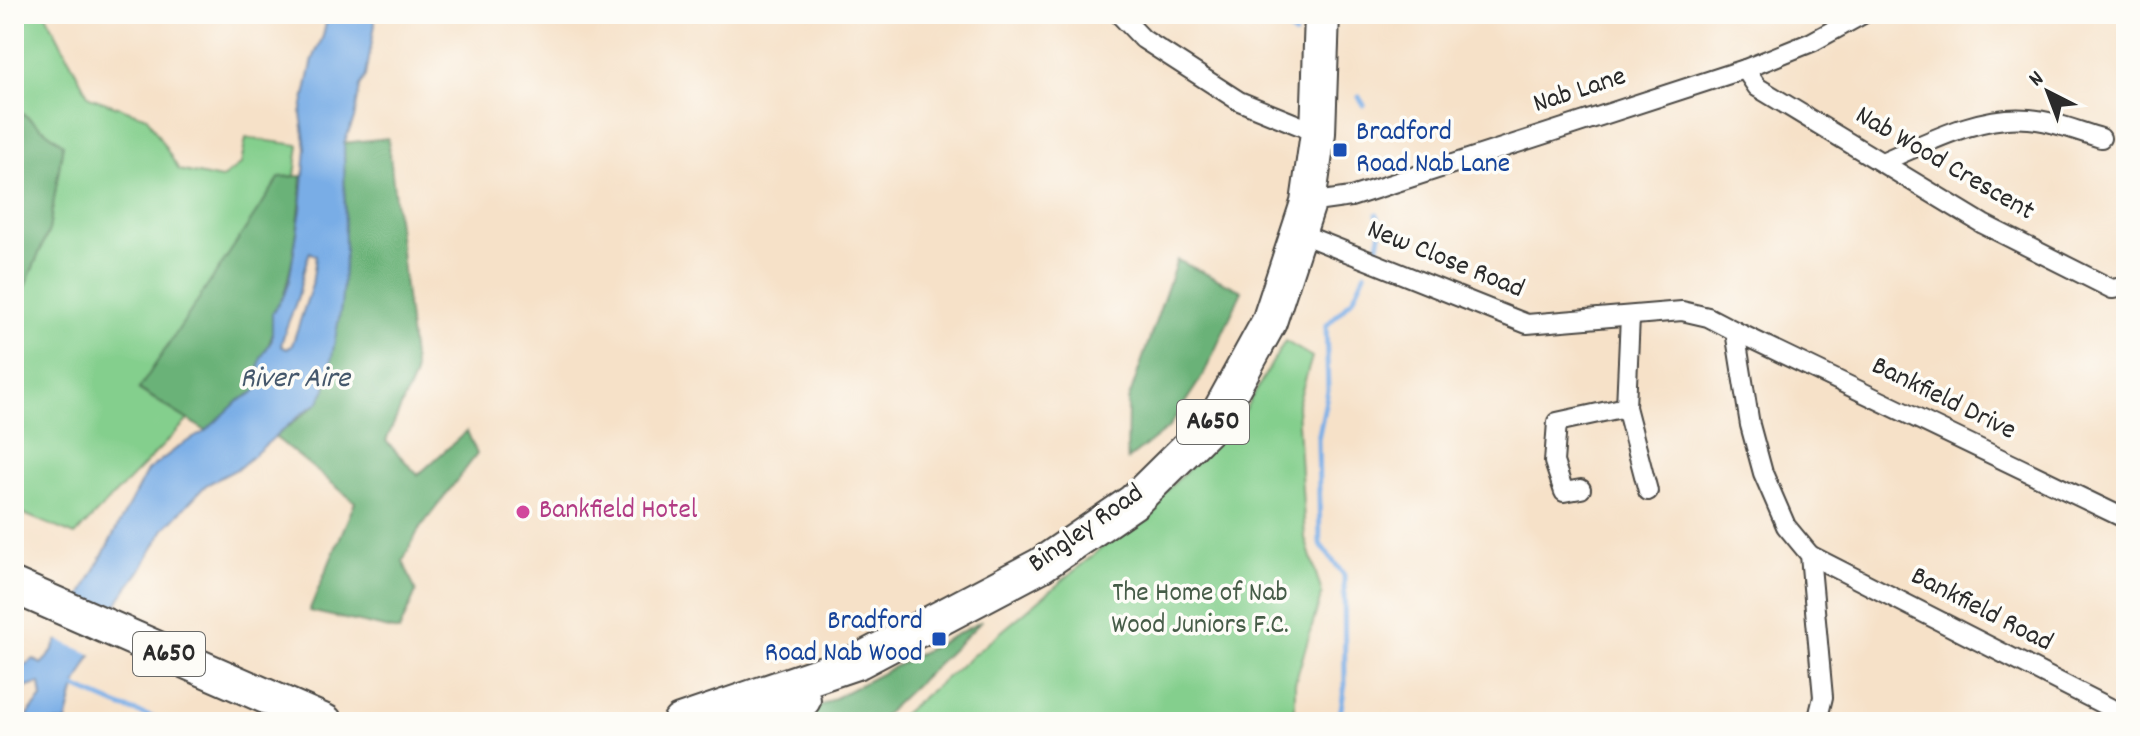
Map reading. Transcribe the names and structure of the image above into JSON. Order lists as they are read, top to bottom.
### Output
{
  "streets": {
    "highway": ["A650", "Bingley Road"],
    "street": [
      "Nab Lane",
      "Nab Wood Crescent",
      "New Close Road",
      "Bankfield Drive",
      "Bankfield Road"
    ]
  },
  "crossings": [
    ["Nab Lane", "Nab Wood Crescent"],
    ["Nab Lane", "New Close Road"],
    ["Nab Lane", "Bingley Road"],
    ["New Close Road", "Bankfield Drive"],
    ["New Close Road", "Bingley Road"],
    ["A650", "Bingley Road"]
  ],
  "water": ["River Aire"],
  "parks": ["The Home of Nab Wood Juniors F.C."],
  "places": {
    "transit": ["Bradford Road Nab Lane", "Bradford Road Nab Wood"],
    "other": ["Bankfield Hotel"]
  },
  "north": "top left"
}
